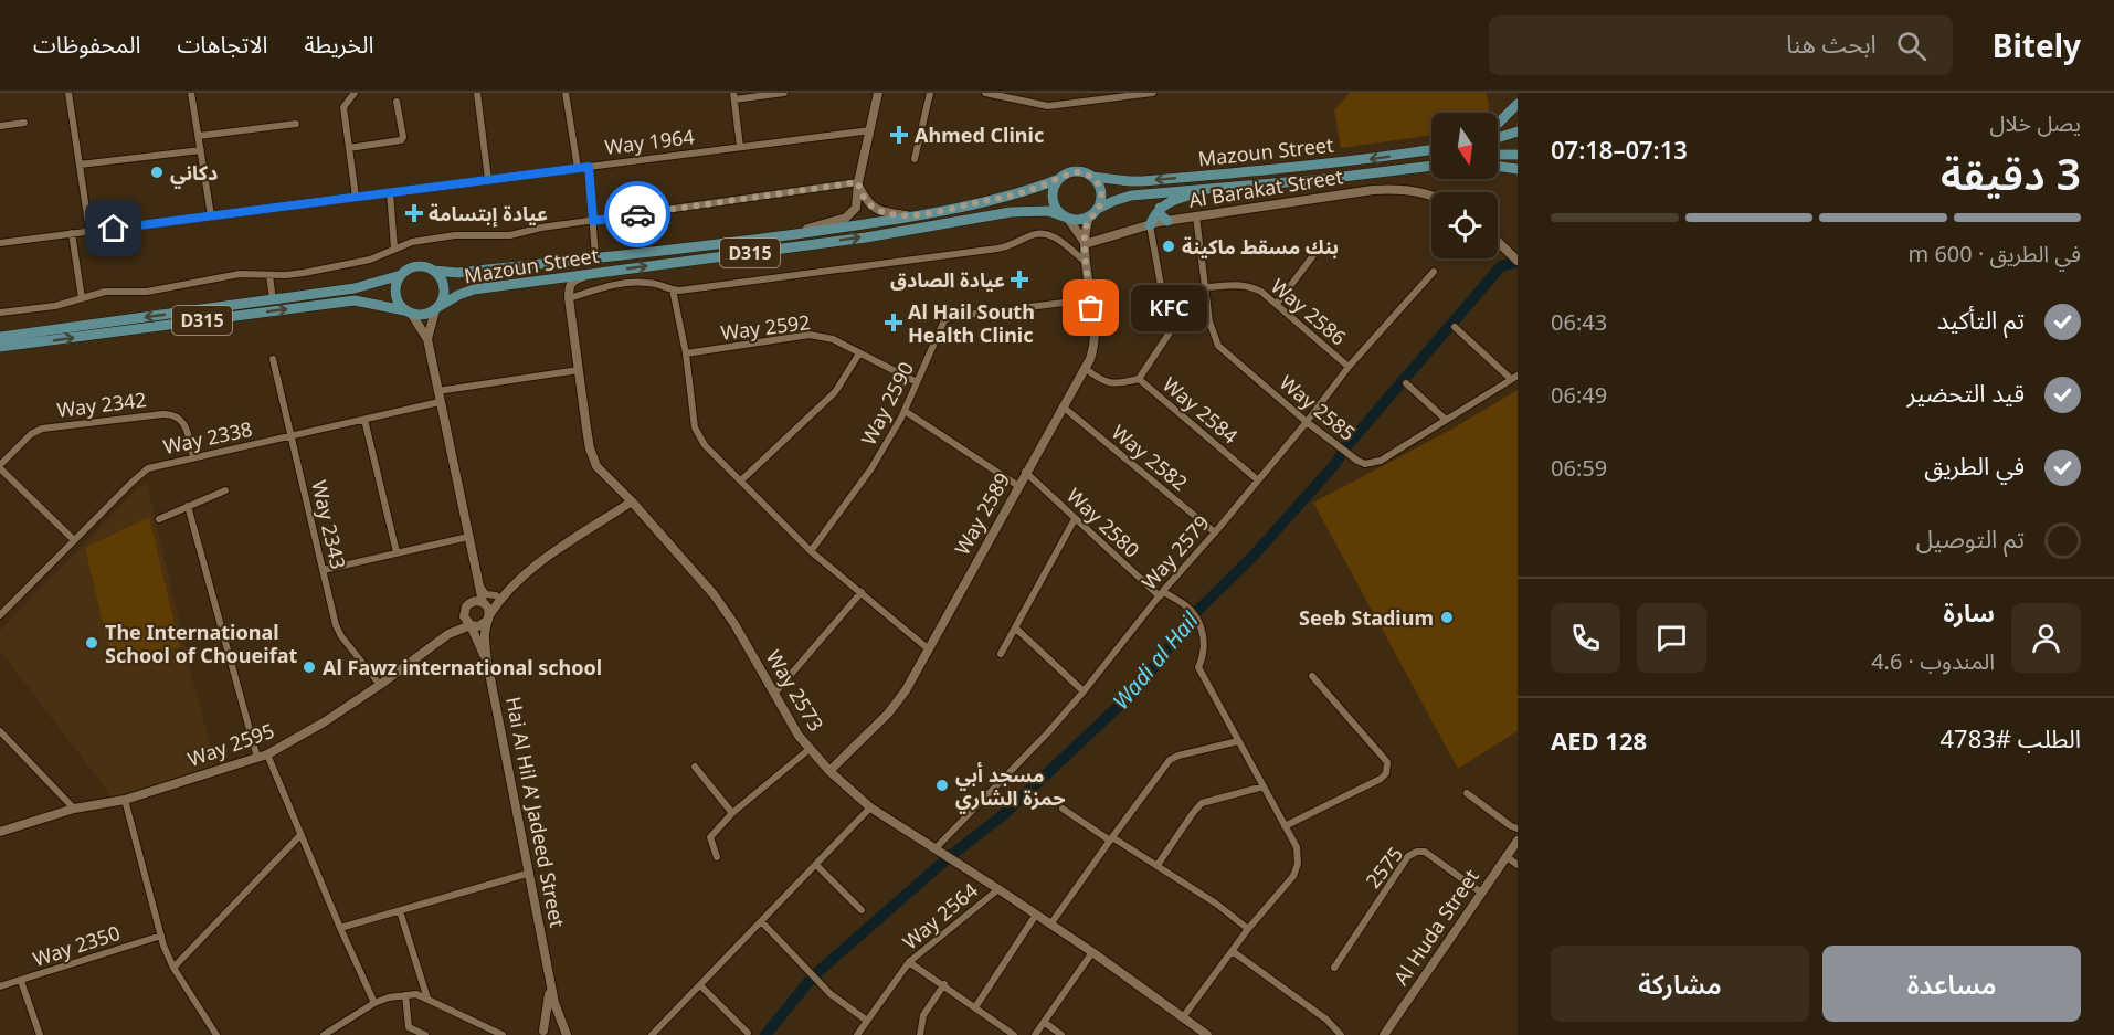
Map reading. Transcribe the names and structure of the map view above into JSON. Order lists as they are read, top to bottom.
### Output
{
  "streets": {
    "main road": ["Mazoun Street", "D315"],
    "street": [
      "Way 1964",
      "Al Barakat Street",
      "Way 2586",
      "Way 2592",
      "Way 2590",
      "Way 2342",
      "Way 2585",
      "Way 2584",
      "Way 2338",
      "Way 2582",
      "Way 2589",
      "Way 2580",
      "Way 2343",
      "Way 2579",
      "Way 2573",
      "Way 2595",
      "Hai Al Hil A' Jadeed Street",
      "2575",
      "Way 2564",
      "Al Huda Street",
      "Way 2350"
    ]
  },
  "crossings": [
    ["Mazoun Street", "D315"],
    ["Mazoun Street", "Way 2589"],
    ["Al Barakat Street", "Way 2585"],
    ["Al Barakat Street", "Way 2589"],
    ["D315", "Way 2589"],
    ["Way 2586", "Way 2585"],
    ["Way 2586", "Way 2579"],
    ["Way 2592", "Way 2590"],
    ["Way 2590", "Way 2589"],
    ["Way 2342", "Way 2338"],
    ["Way 2585", "Way 2579"],
    ["Way 2584", "Way 2589"],
    ["Way 2584", "Way 2579"],
    ["Way 2338", "Way 2343"],
    ["Way 2582", "Way 2589"],
    ["Way 2582", "Way 2579"],
    ["Way 2589", "Way 2580"],
    ["Way 2589", "Way 2573"],
    ["Way 2580", "Way 2579"],
    ["Way 2580", "Way 2573"],
    ["Way 2343", "Way 2595"],
    ["Way 2579", "Way 2573"],
    ["Way 2573", "Way 2564"],
    ["Way 2595", "Hai Al Hil A' Jadeed Street"],
    ["2575", "Al Huda Street"]
  ],
  "water": ["Wadi al Hail"],
  "places": {
    "health": [
      "Ahmed Clinic",
      "عيادة إبتسامة",
      "عيادة الصادق",
      "Al Hail South Health Clinic"
    ],
    "other": [
      "دكاني",
      "بنك مسقط ماكينة",
      "KFC",
      "Seeb Stadium",
      "The International School of Choueifat",
      "Al Fawz international school",
      "مسجد أبي حمزة الشاري"
    ]
  },
  "north": "bottom",
  "page": {
    "header": "Bitely",
    "search": "ابحث هنا",
    "nav": ["الخريطة", "الاتجاهات", "المحفوظات"],
    "heading": ["3 دقيقة", "يصل خلال", "07:13–07:18"],
    "panel": [
      "سارة",
      "المندوب · 4.6",
      "الطلب #4783",
      "AED 128"
    ],
    "bar": "في الطريق · 600 m",
    "list": [
      ["تم التأكيد", "06:43"],
      ["قيد التحضير", "06:49"],
      ["في الطريق", "06:59"],
      "تم التوصيل"
    ],
    "bubble": "KFC",
    "buttons": ["مساعدة", "مشاركة"]
  }
}
